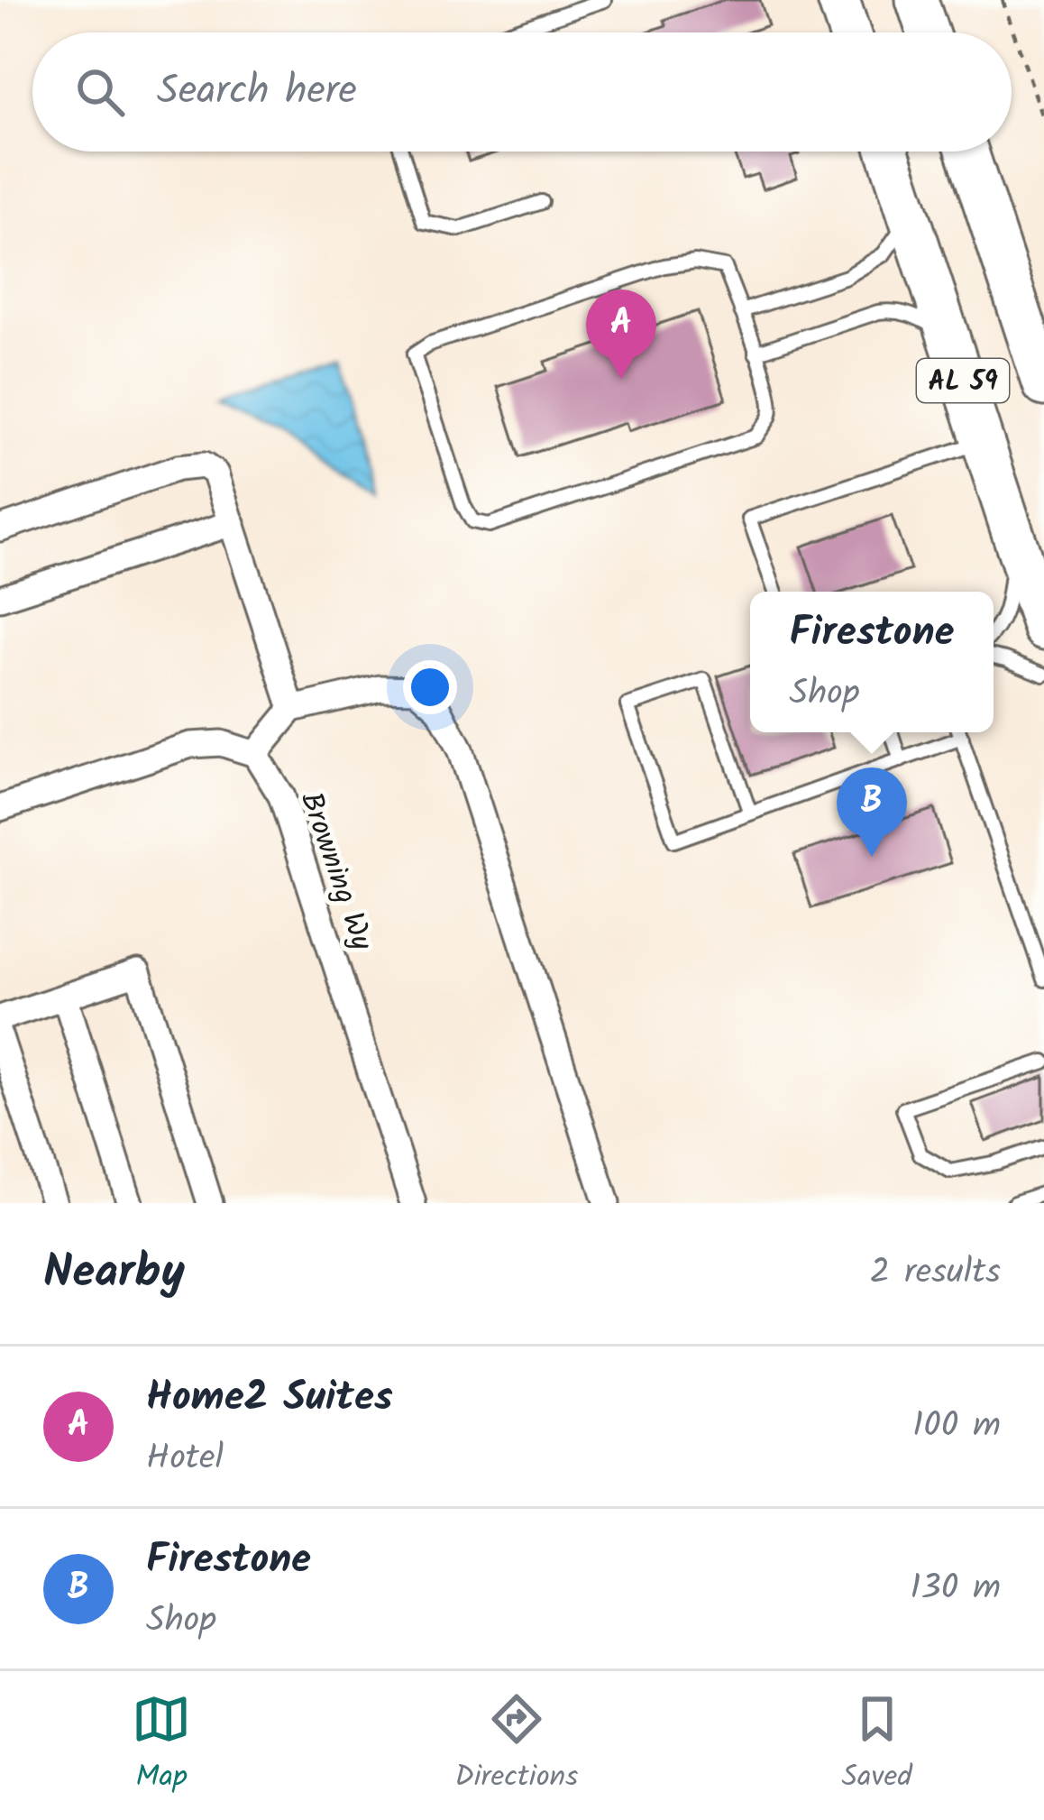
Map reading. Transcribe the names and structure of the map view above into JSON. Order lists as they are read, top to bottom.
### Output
{
  "streets": {
    "main road": ["AL 59"],
    "street": ["Browning Wy"]
  },
  "page": {
    "search": "Search here",
    "pins": ["A", "B"],
    "popup": ["Firestone", "Shop"],
    "heading": ["Nearby", "2 results"],
    "list": [
      {
        "mark": "A",
        "name": "Home2 Suites",
        "note": "Hotel",
        "value": "100 m"
      },
      {
        "mark": "B",
        "name": "Firestone",
        "note": "Shop",
        "value": "130 m"
      }
    ],
    "nav": ["Map", "Directions", "Saved"]
  }
}
